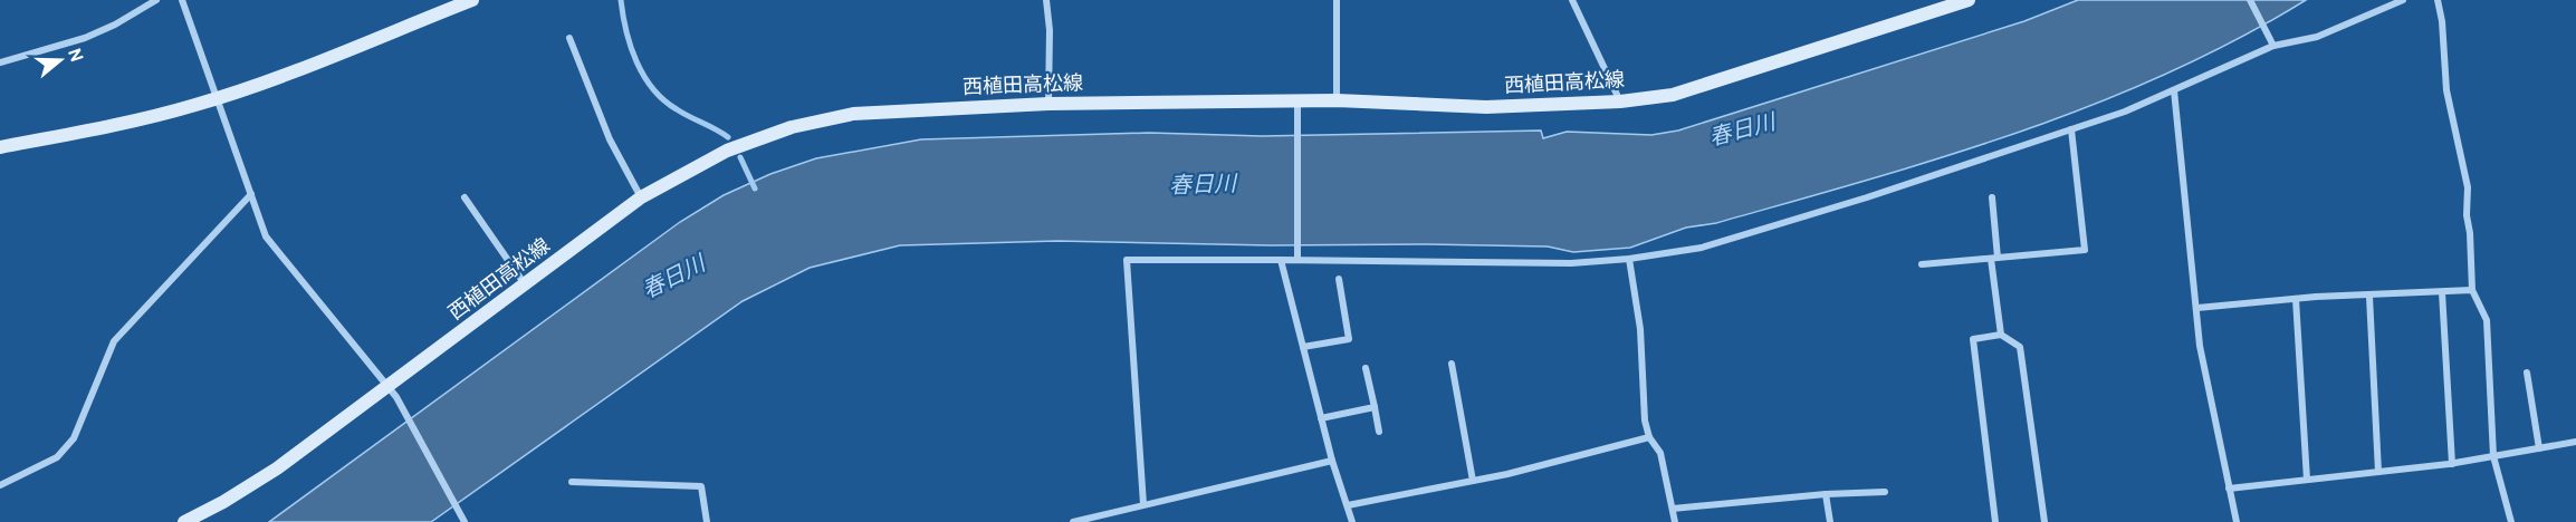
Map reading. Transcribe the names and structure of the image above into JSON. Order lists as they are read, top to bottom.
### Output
{
  "streets": {
    "main road": ["西植田高松線"]
  },
  "water": ["春日川"],
  "north": "right"
}
